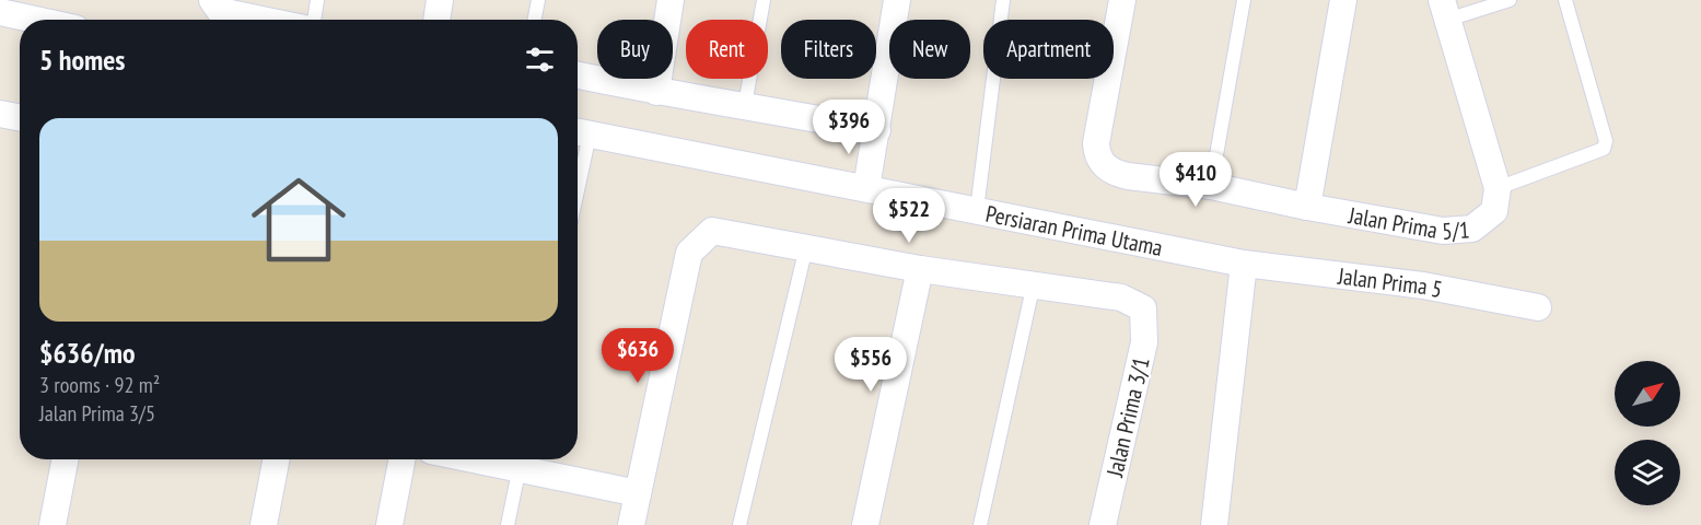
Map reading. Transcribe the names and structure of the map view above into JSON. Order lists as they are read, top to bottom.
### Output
{
  "streets": {
    "street": [
      "Jalan Prima 5/1",
      "Persiaran Prima Utama",
      "Jalan Prima 5",
      "Jalan Prima 3/1"
    ]
  },
  "crossings": [
    ["Persiaran Prima Utama", "Jalan Prima 5"]
  ],
  "north": "top right",
  "page": {
    "chip": [
      "Buy",
      "Rent",
      "Filters",
      "New",
      "Apartment"
    ],
    "heading": "5 homes",
    "list": [
      {
        "name": "$636/mo",
        "note": "3 rooms · 92 m² · Jalan Prima 3/5"
      }
    ],
    "price": [
      "$396",
      "$410",
      "$522",
      "$636",
      "$556"
    ]
  }
}
